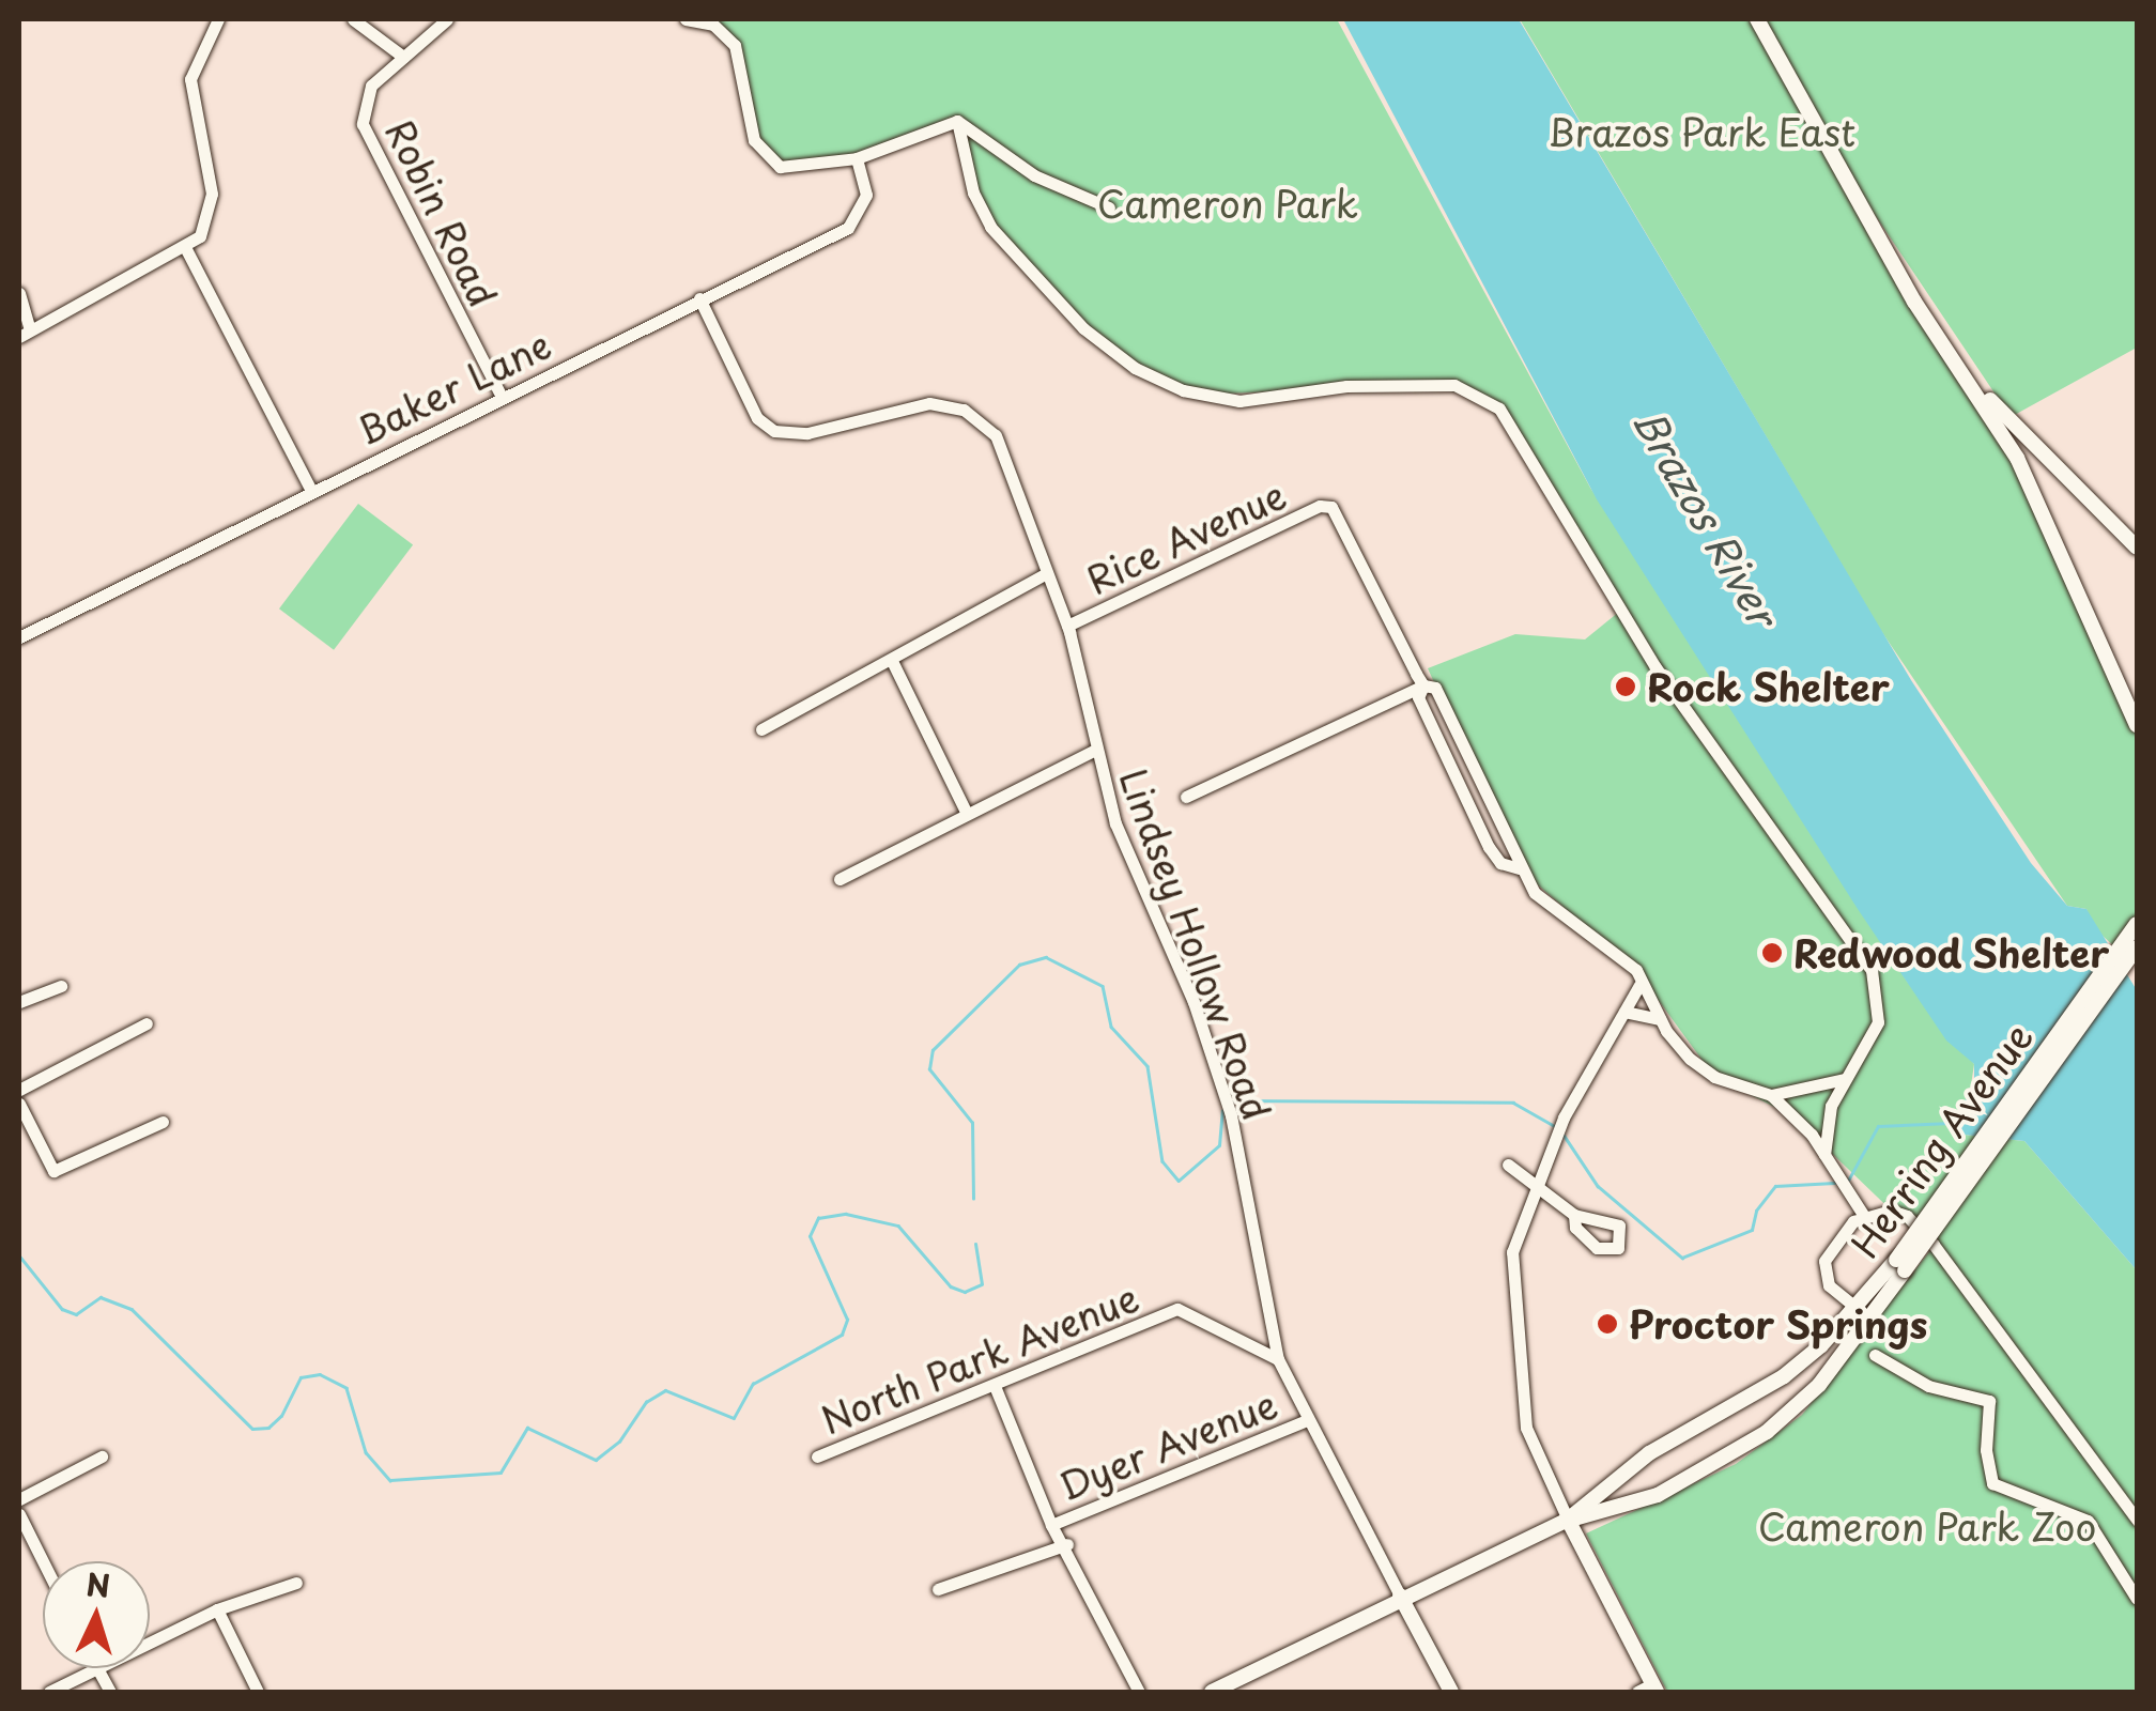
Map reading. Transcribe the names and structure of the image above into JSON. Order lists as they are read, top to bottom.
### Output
{
  "streets": {
    "main road": ["Herring Avenue"],
    "street": [
      "Robin Road",
      "Baker Lane",
      "Rice Avenue",
      "Lindsey Hollow Road",
      "North Park Avenue",
      "Dyer Avenue"
    ]
  },
  "crossings": [
    ["Robin Road", "Baker Lane"],
    ["Baker Lane", "Lindsey Hollow Road"],
    ["Rice Avenue", "Lindsey Hollow Road"],
    ["Lindsey Hollow Road", "Herring Avenue"],
    ["Lindsey Hollow Road", "North Park Avenue"],
    ["Lindsey Hollow Road", "Dyer Avenue"]
  ],
  "water": ["Brazos River"],
  "parks": ["Brazos Park East", "Cameron Park", "Cameron Park Zoo"],
  "places": ["Rock Shelter", "Redwood Shelter", "Proctor Springs"],
  "north": "top"
}
